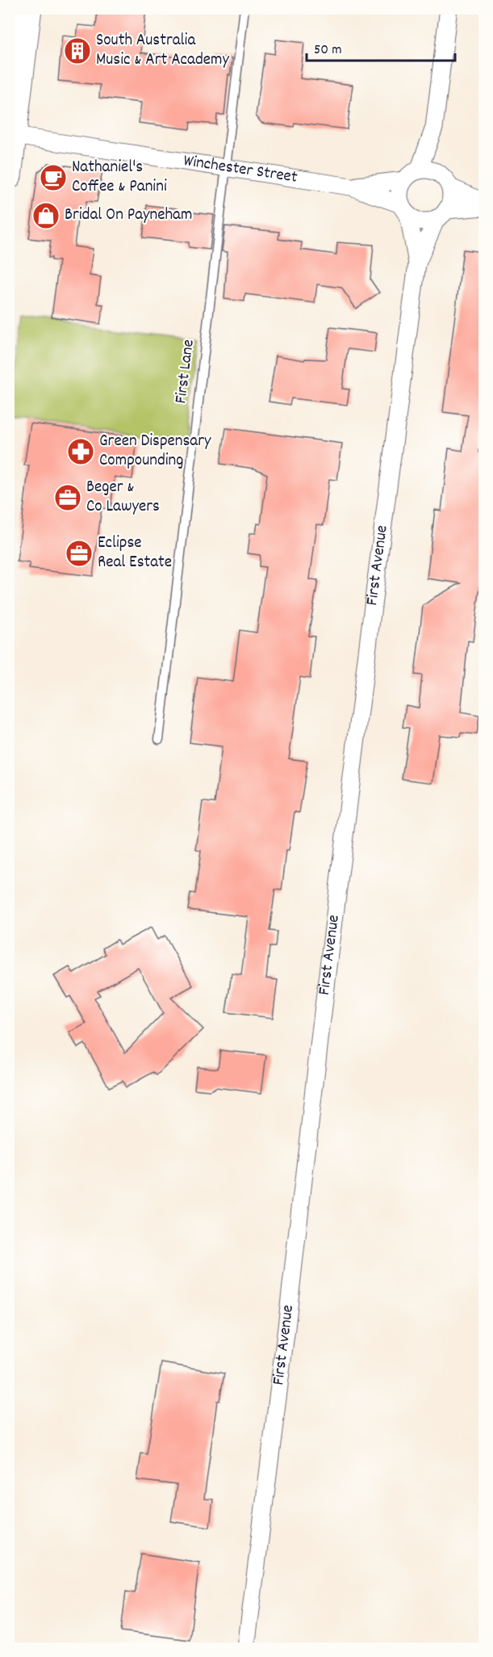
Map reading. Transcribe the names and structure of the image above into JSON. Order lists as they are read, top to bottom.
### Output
{
  "streets": {
    "street": ["Winchester Street", "First Avenue"],
    "lane": ["First Lane"]
  },
  "crossings": [
    ["Winchester Street", "First Lane"],
    ["Winchester Street", "First Avenue"]
  ],
  "places": {
    "building": ["South Australia Music & Art Academy"],
    "cafe": ["Nathaniel's Coffee & Panini"],
    "shop": ["Bridal On Payneham"],
    "pharmacy": ["Green Dispensary Compounding"],
    "office": ["Beger & Co Lawyers", "Eclipse Real Estate"]
  },
  "scale_bar": "50 m"
}
